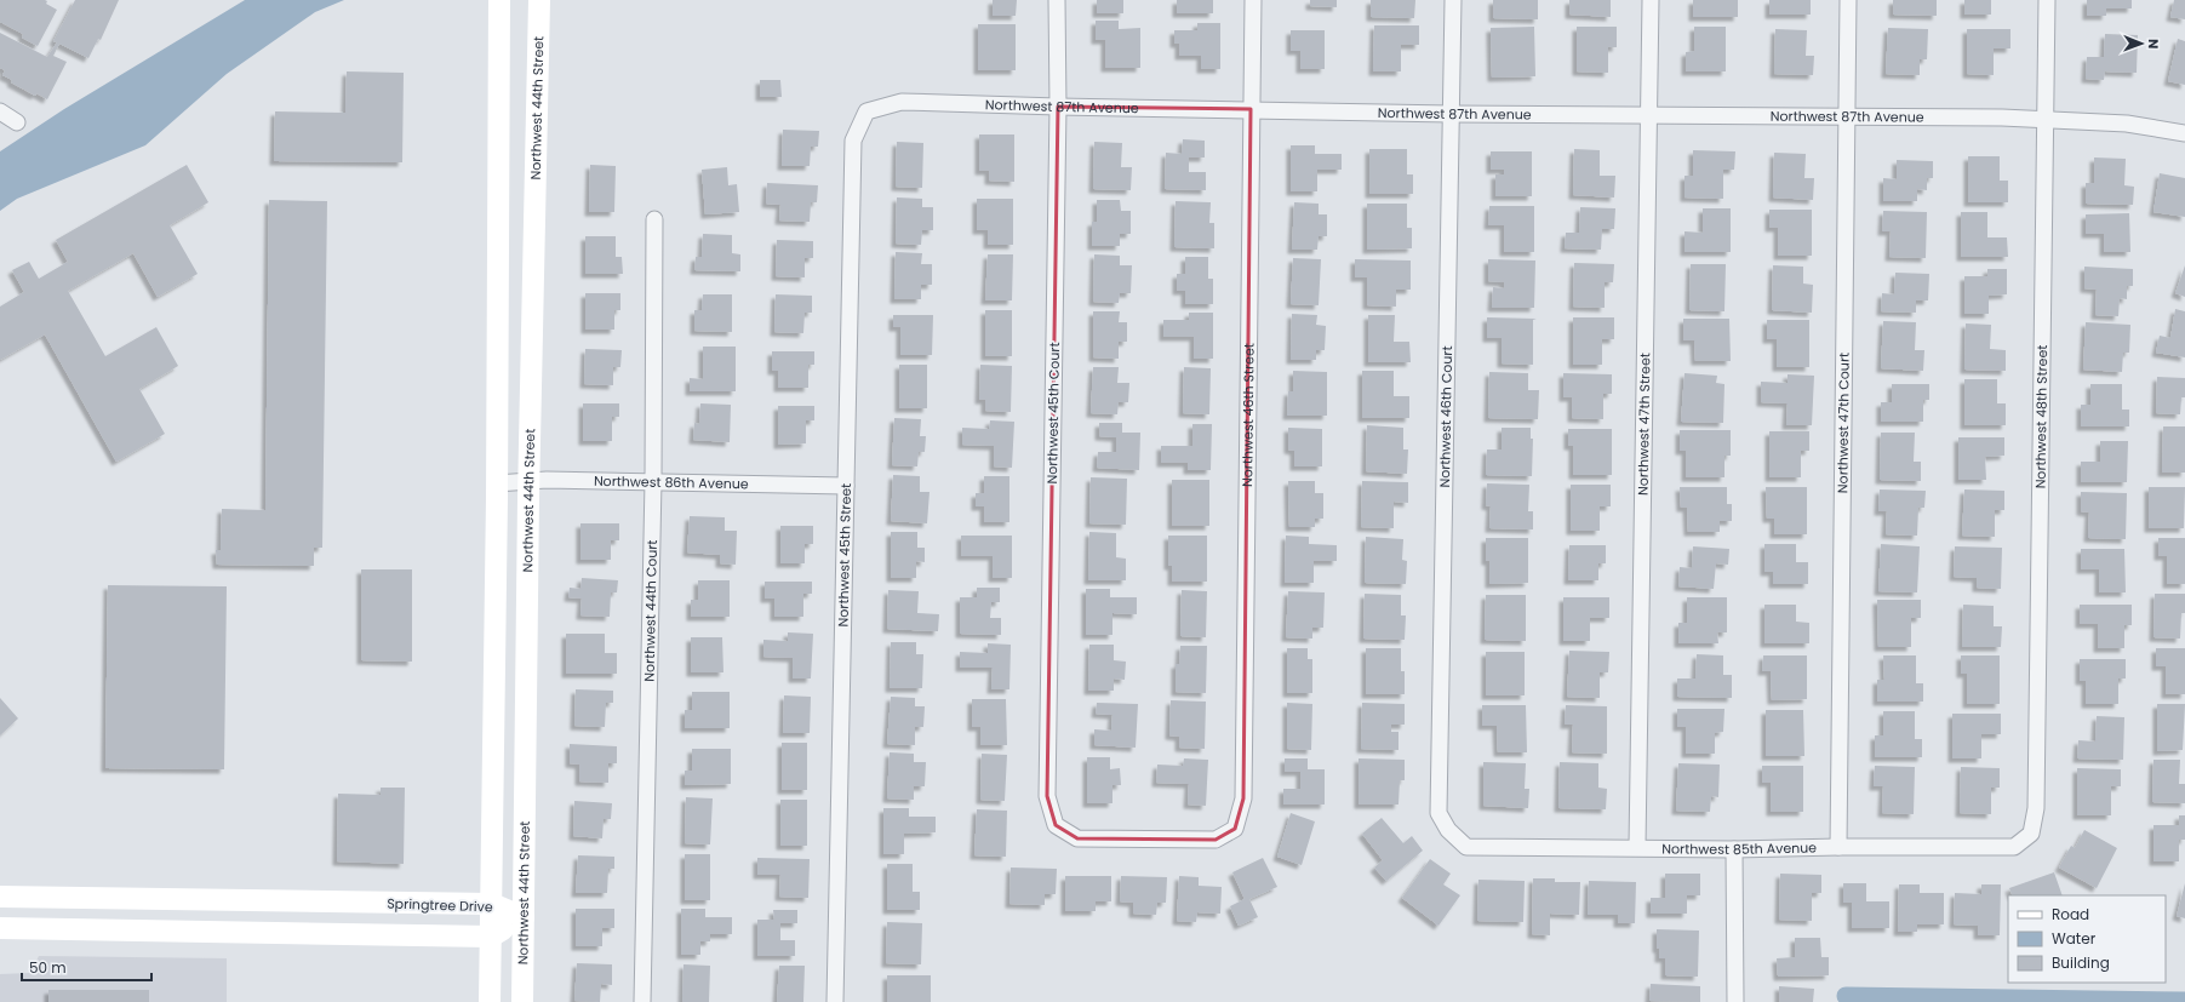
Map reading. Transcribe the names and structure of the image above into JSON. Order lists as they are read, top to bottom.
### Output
{
  "streets": {
    "street": [
      "Northwest 87th Avenue",
      "Northwest 44th Street",
      "Northwest 45th Court",
      "Northwest 46th Street",
      "Northwest 46th Court",
      "Northwest 48th Street",
      "Northwest 47th Court",
      "Northwest 47th Street",
      "Northwest 86th Avenue",
      "Northwest 45th Street",
      "Northwest 44th Court",
      "Northwest 85th Avenue",
      "Springtree Drive"
    ]
  },
  "crossings": [
    ["Northwest 87th Avenue", "Northwest 45th Court"],
    ["Northwest 87th Avenue", "Northwest 46th Street"],
    ["Northwest 87th Avenue", "Northwest 46th Court"],
    ["Northwest 87th Avenue", "Northwest 48th Street"],
    ["Northwest 87th Avenue", "Northwest 47th Court"],
    ["Northwest 87th Avenue", "Northwest 47th Street"],
    ["Northwest 87th Avenue", "Northwest 45th Street"],
    ["Northwest 44th Street", "Northwest 86th Avenue"],
    ["Northwest 44th Street", "Springtree Drive"],
    ["Northwest 45th Court", "Northwest 46th Street"],
    ["Northwest 46th Court", "Northwest 85th Avenue"],
    ["Northwest 48th Street", "Northwest 85th Avenue"],
    ["Northwest 47th Court", "Northwest 85th Avenue"],
    ["Northwest 47th Street", "Northwest 85th Avenue"],
    ["Northwest 86th Avenue", "Northwest 45th Street"],
    ["Northwest 86th Avenue", "Northwest 44th Court"]
  ],
  "legend": ["Road", "Water", "Building"],
  "scale_bar": "50 m",
  "north": "right"
}
